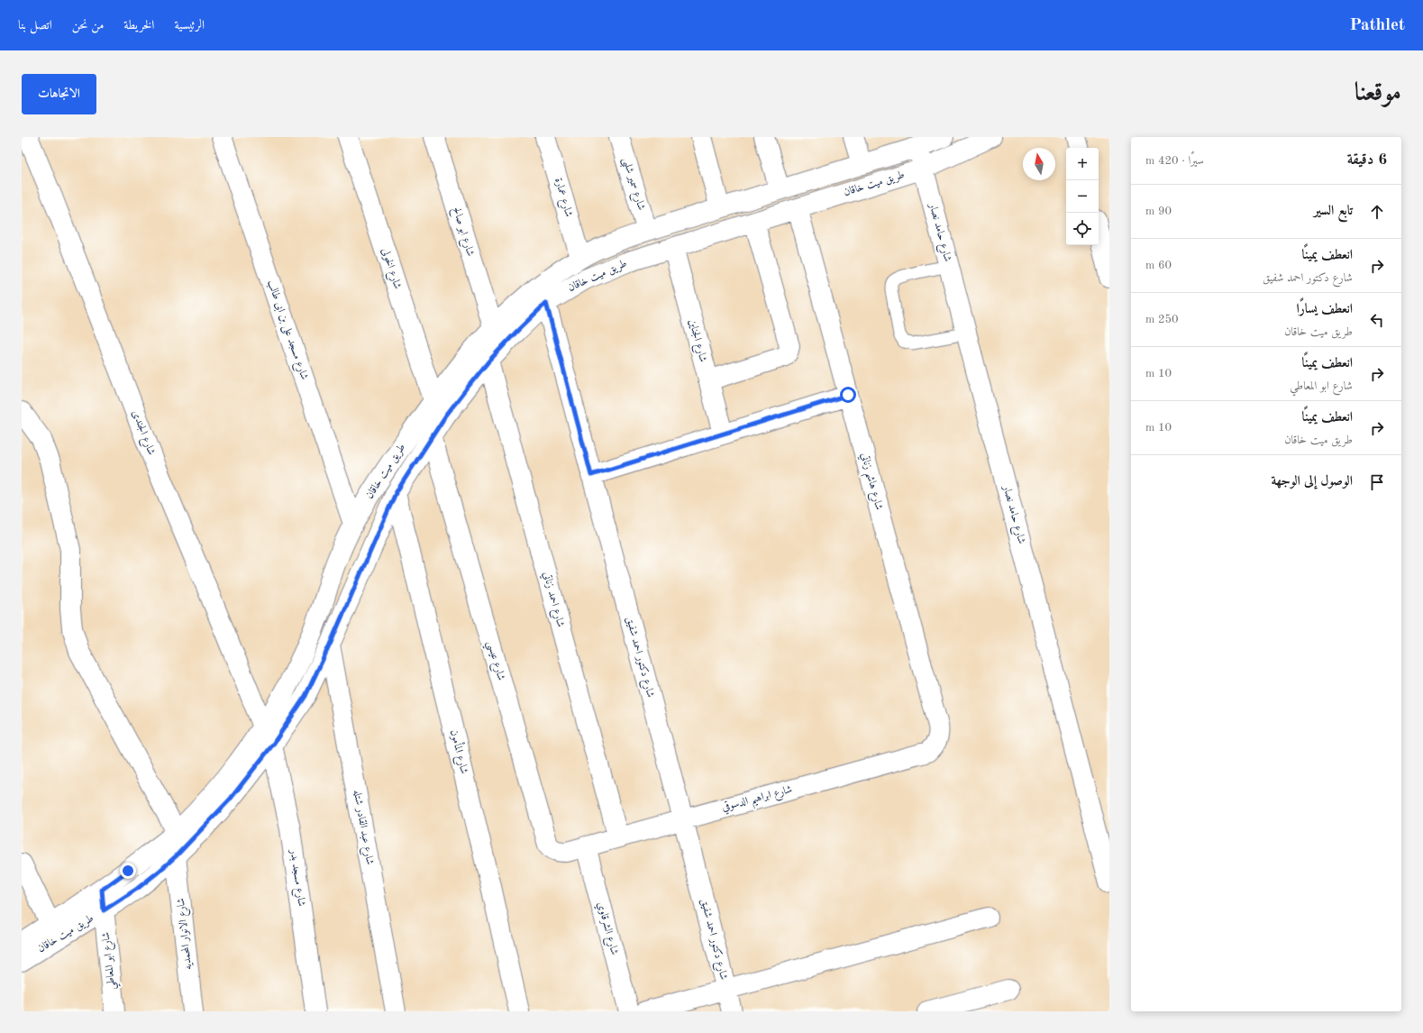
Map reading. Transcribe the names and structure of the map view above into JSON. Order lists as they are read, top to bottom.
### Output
{
  "streets": {
    "street": [
      "شارع سمير شلبى",
      "طريق ميت خاقان",
      "شارع عمارة",
      "شارع ابو صالح",
      "شارع حامد نصار",
      "شارع الخولى",
      "شارع مسجد على بن ابى طالب",
      "شارع الجناين",
      "شارع الجندى",
      "شارع هاشم زناتي",
      "شارع احمد زناتي",
      "شارع دكتور احمد شفيق",
      "شارع عيسي",
      "شارع المأمون",
      "شارع ابراهيم الدسوقي",
      "شارع عبد القادر شتله",
      "شارع مسجد بدر",
      "شارع الشرقاوي",
      "شارع الانوار المحمديه",
      "شارع ابو المعاطي"
    ]
  },
  "crossings": [
    ["شارع سمير شلبى", "طريق ميت خاقان"],
    ["طريق ميت خاقان", "شارع عمارة"],
    ["طريق ميت خاقان", "شارع ابو صالح"],
    ["طريق ميت خاقان", "شارع حامد نصار"],
    ["طريق ميت خاقان", "شارع الخولى"],
    ["طريق ميت خاقان", "شارع مسجد على بن ابى طالب"],
    ["طريق ميت خاقان", "شارع الجناين"],
    ["طريق ميت خاقان", "شارع الجندى"],
    ["طريق ميت خاقان", "شارع هاشم زناتي"],
    ["طريق ميت خاقان", "شارع احمد زناتي"],
    ["طريق ميت خاقان", "شارع دكتور احمد شفيق"],
    ["طريق ميت خاقان", "شارع عيسي"],
    ["طريق ميت خاقان", "شارع المأمون"],
    ["طريق ميت خاقان", "شارع عبد القادر شتله"],
    ["طريق ميت خاقان", "شارع مسجد بدر"],
    ["طريق ميت خاقان", "شارع الانوار المحمديه"],
    ["طريق ميت خاقان", "شارع ابو المعاطي"],
    ["شارع هاشم زناتي", "شارع ابراهيم الدسوقي"],
    ["شارع احمد زناتي", "شارع ابراهيم الدسوقي"],
    ["شارع دكتور احمد شفيق", "شارع ابراهيم الدسوقي"],
    ["شارع عيسي", "شارع ابراهيم الدسوقي"],
    ["شارع عيسي", "شارع الشرقاوي"],
    ["شارع ابراهيم الدسوقي", "شارع الشرقاوي"]
  ],
  "north": "top",
  "page": {
    "header": "Pathlet",
    "nav": [
      "الرئيسية",
      "الخريطة",
      "من نحن",
      "اتصل بنا"
    ],
    "title": "موقعنا",
    "buttons": "الاتجاهات",
    "heading": ["6 دقيقة", "سيرًا · 420 m"],
    "map_buttons": ["+", "−"],
    "list": [
      ["تابع السير", "90 m"],
      ["انعطف يمينًا", "شارع دكتور احمد شفيق", "60 m"],
      ["انعطف يسارًا", "طريق ميت خاقان", "250 m"],
      ["انعطف يمينًا", "شارع ابو المعاطي", "10 m"],
      ["انعطف يمينًا", "طريق ميت خاقان", "10 m"],
      "الوصول إلى الوجهة"
    ]
  }
}
